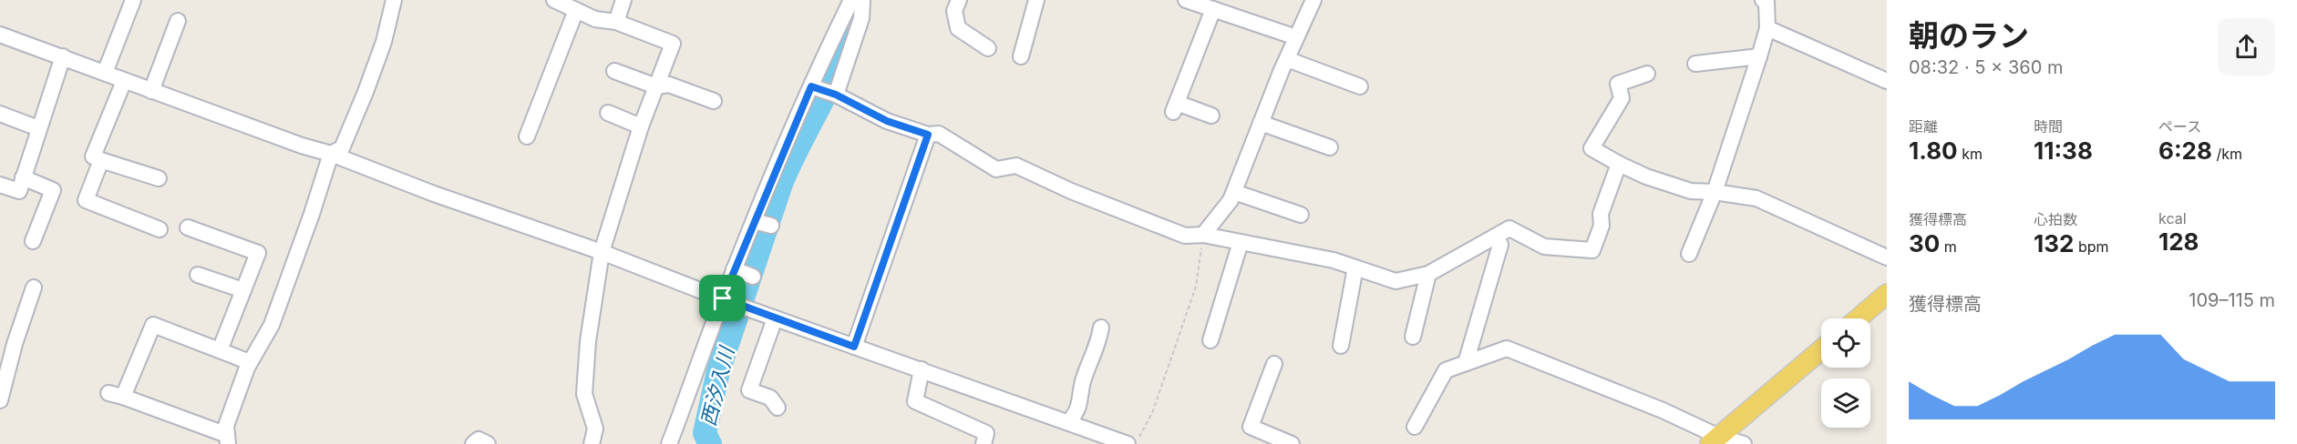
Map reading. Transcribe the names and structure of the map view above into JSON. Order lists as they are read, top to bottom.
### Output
{
  "water": ["西汐入川"],
  "page": {
    "heading": ["朝のラン", "08:32 · 5 × 360 m"],
    "stats": [
      ["距離", "1.80 km"],
      ["時間", "11:38"],
      ["ペース", "6:28 /km"],
      ["獲得標高", "30 m"],
      ["心拍数", "132 bpm"],
      ["kcal", "128"]
    ],
    "chart": ["獲得標高", "109–115 m"]
  }
}
